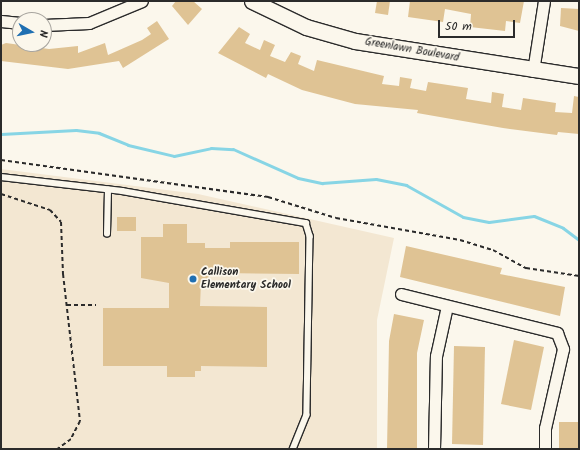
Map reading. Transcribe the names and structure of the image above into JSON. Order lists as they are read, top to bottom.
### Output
{
  "streets": {
    "street": ["Greenlawn Boulevard"]
  },
  "places": ["Callison Elementary School"],
  "scale_bar": "50 m",
  "north": "right"
}
